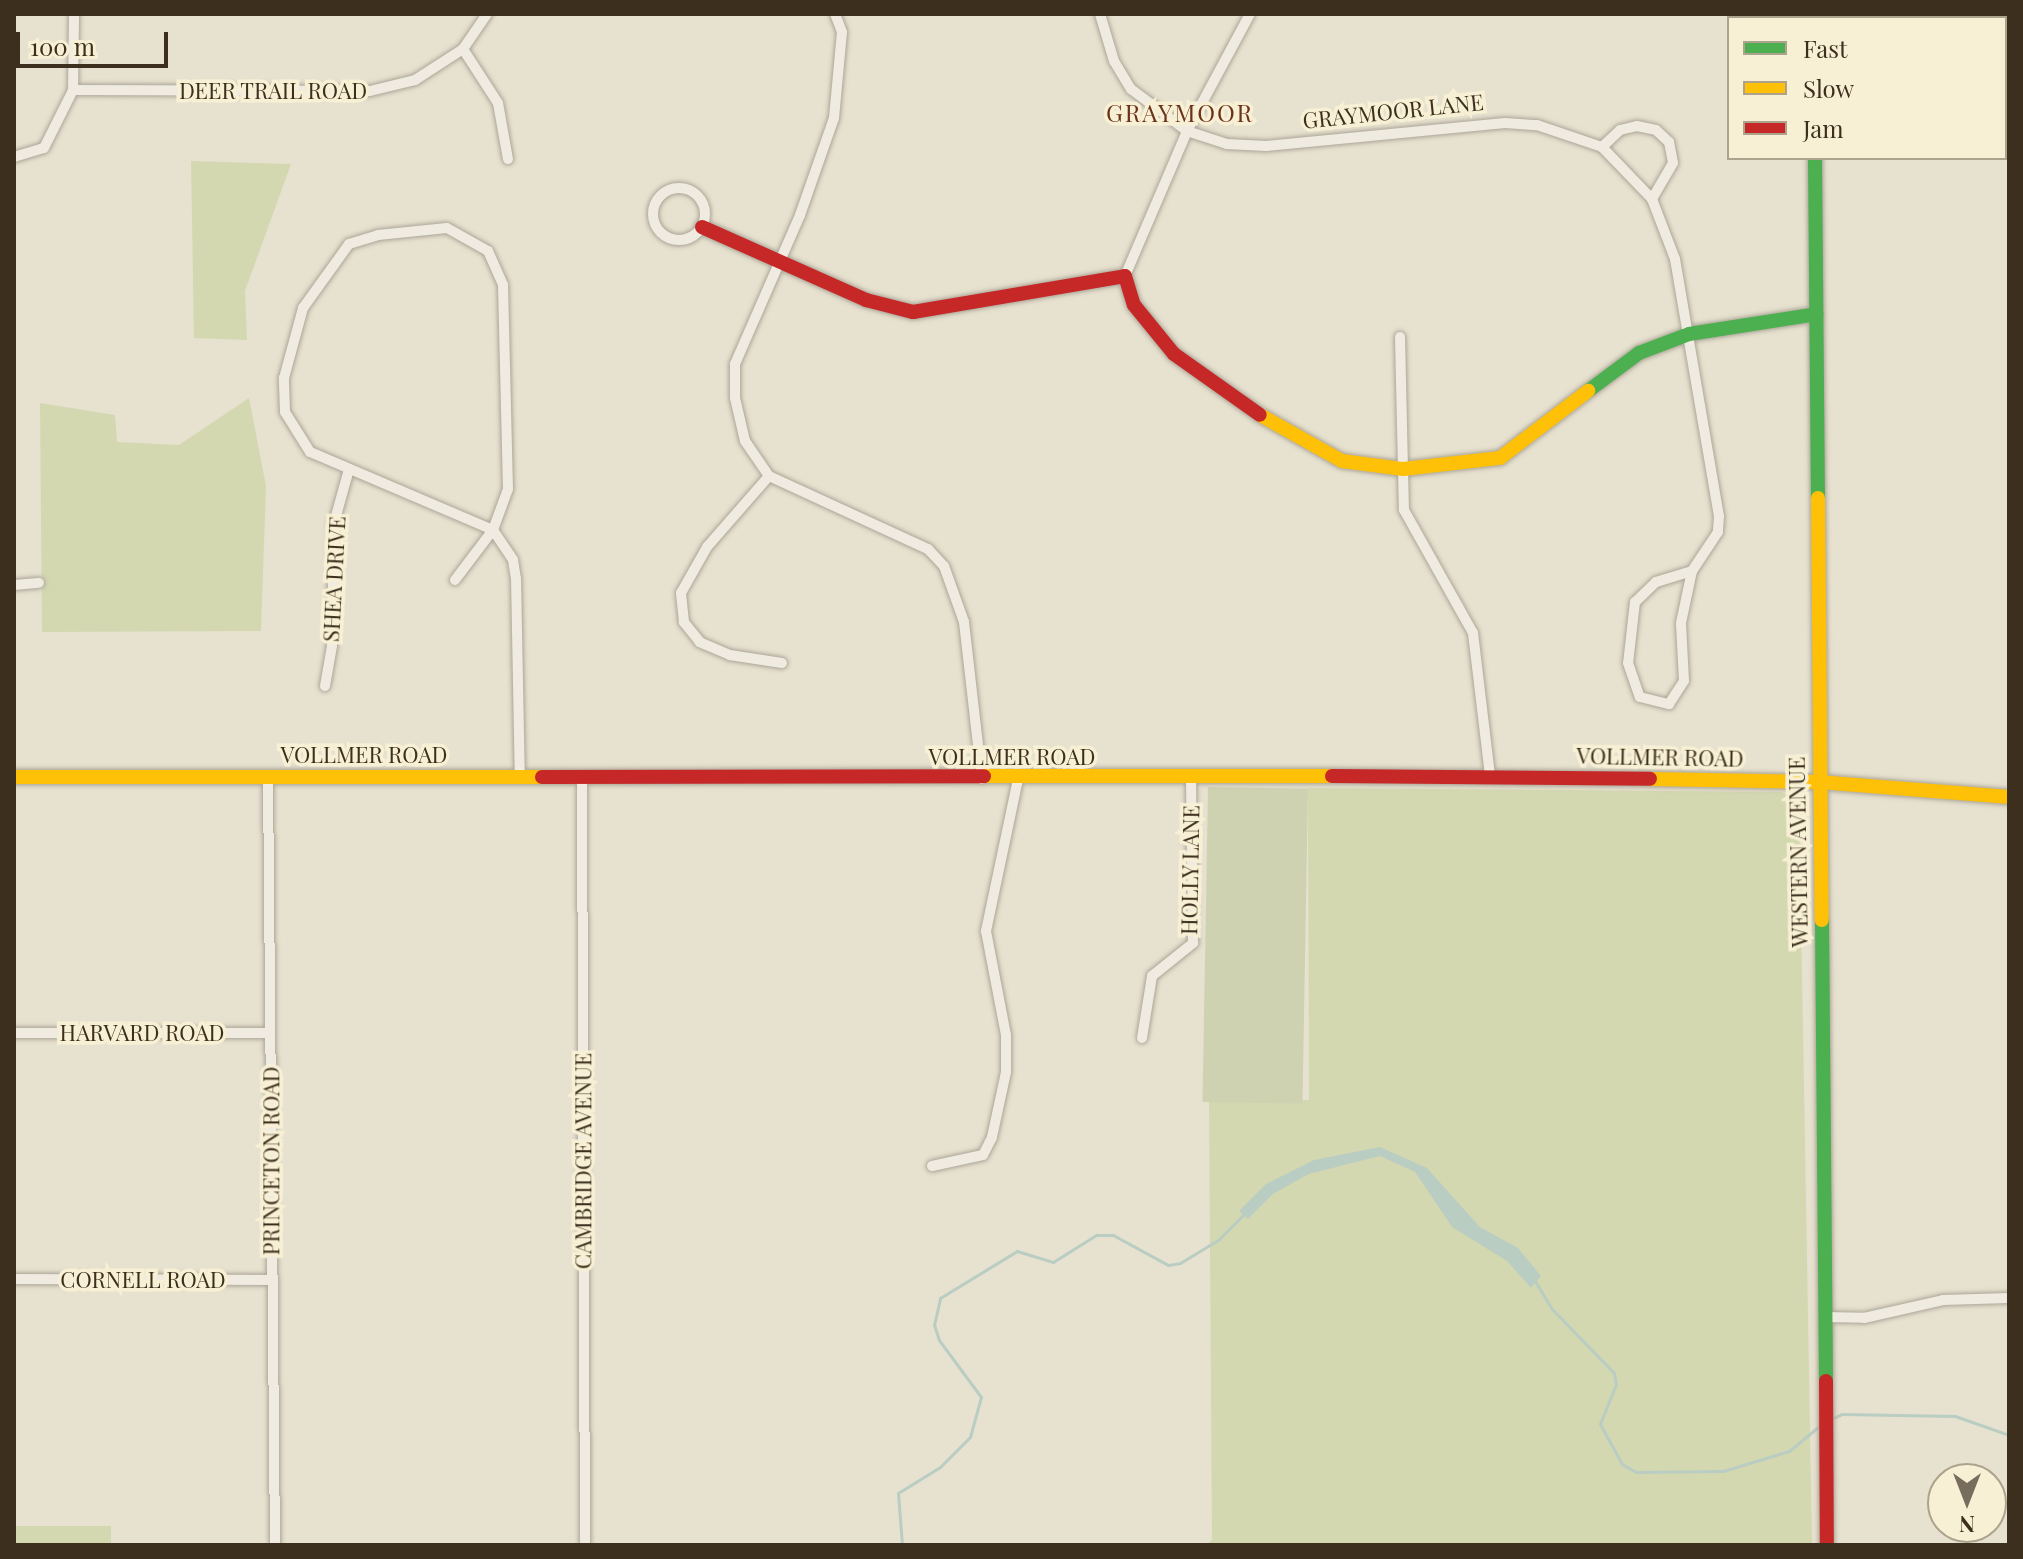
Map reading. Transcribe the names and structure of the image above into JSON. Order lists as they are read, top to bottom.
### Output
{
  "streets": {
    "main road": ["VOLLMER ROAD", "WESTERN AVENUE"],
    "street": [
      "DEER TRAIL ROAD",
      "GRAYMOOR LANE",
      "SHEA DRIVE",
      "HOLLY LANE",
      "HARVARD ROAD",
      "PRINCETON ROAD",
      "CAMBRIDGE AVENUE",
      "CORNELL ROAD"
    ]
  },
  "crossings": [
    ["VOLLMER ROAD", "WESTERN AVENUE"],
    ["VOLLMER ROAD", "HOLLY LANE"],
    ["VOLLMER ROAD", "PRINCETON ROAD"],
    ["VOLLMER ROAD", "CAMBRIDGE AVENUE"],
    ["HARVARD ROAD", "PRINCETON ROAD"],
    ["PRINCETON ROAD", "CORNELL ROAD"]
  ],
  "districts": ["GRAYMOOR"],
  "legend": ["Fast", "Slow", "Jam"],
  "scale_bar": "100 m",
  "north": "bottom"
}
